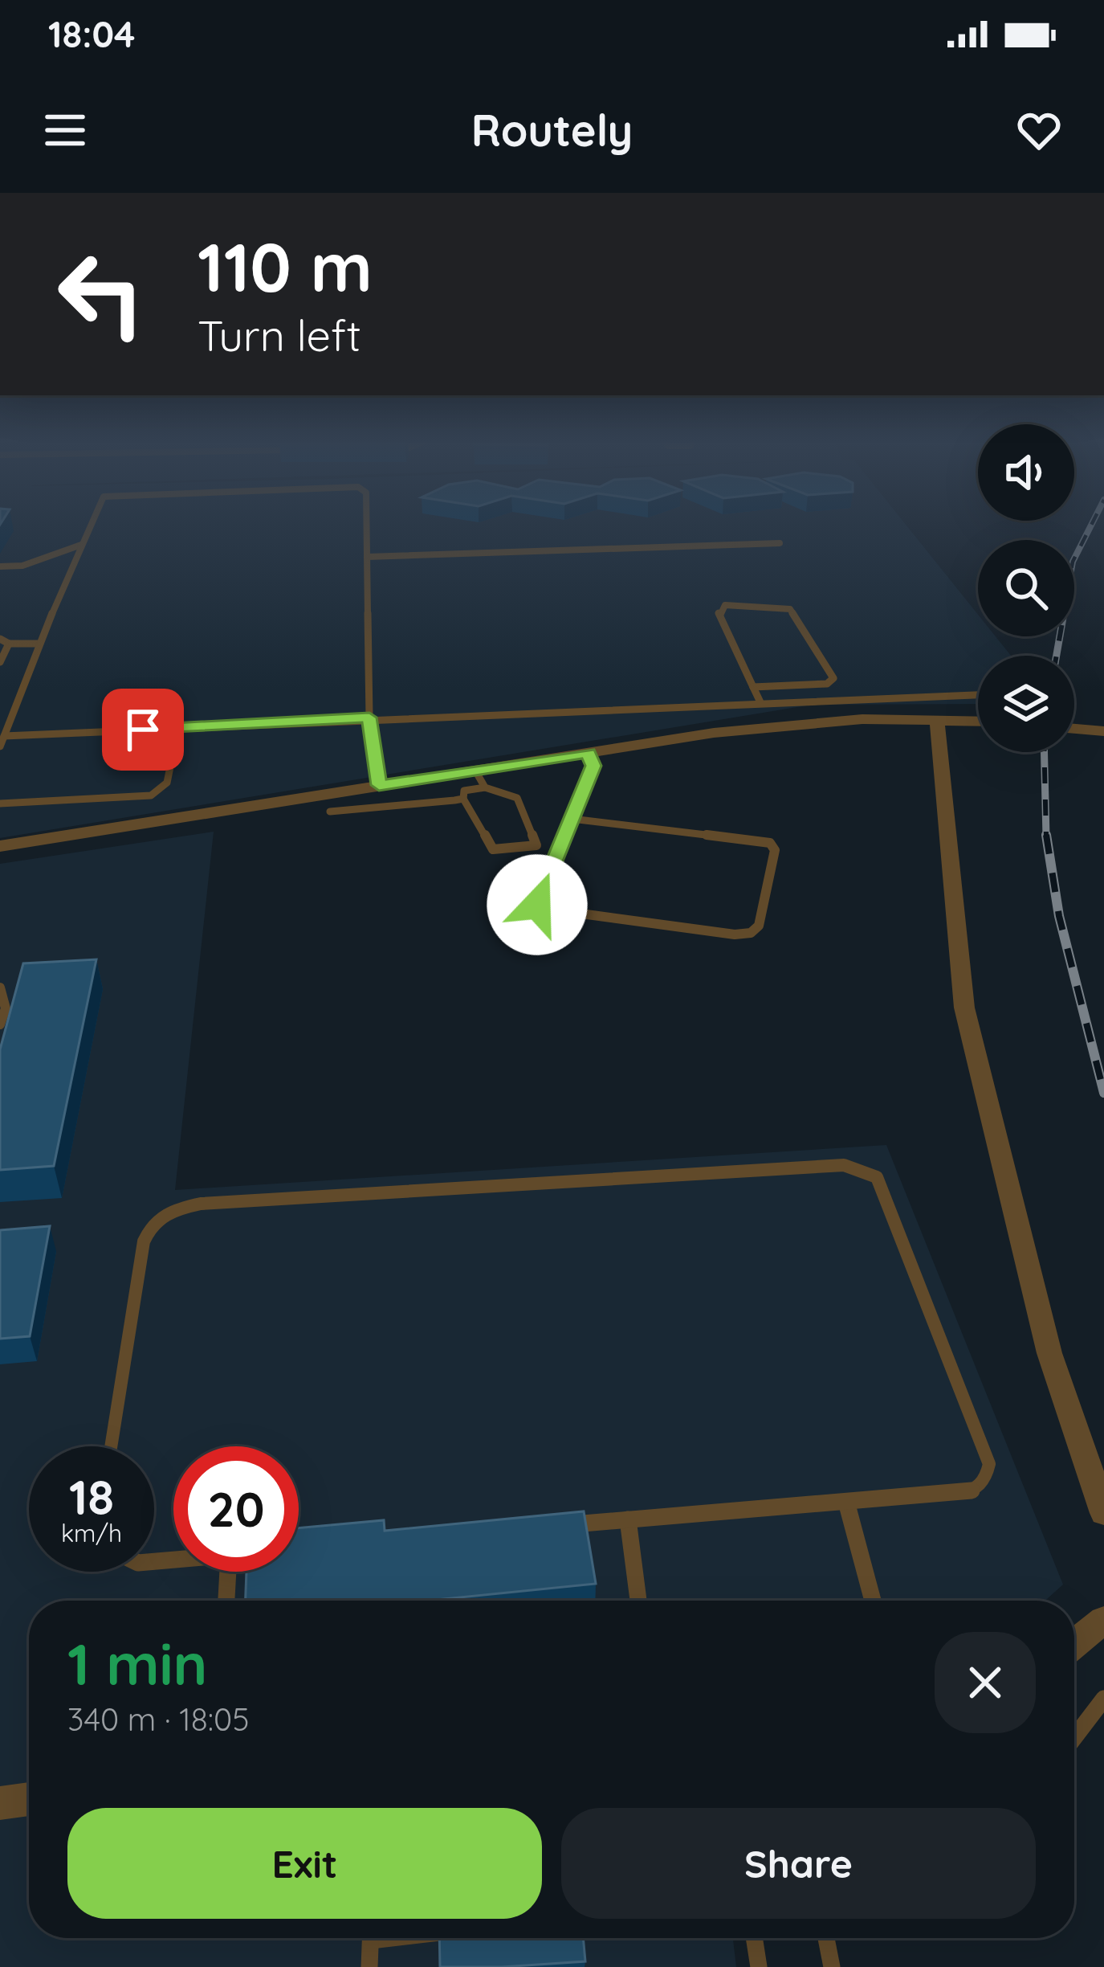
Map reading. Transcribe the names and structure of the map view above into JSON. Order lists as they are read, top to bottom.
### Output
{
  "page": {
    "status": "18:04",
    "header": "Routely",
    "turn": ["110 m", "Turn left"],
    "speed": "18 km/h",
    "limit": "20",
    "heading": ["1 min", "340 m · 18:05"],
    "buttons": ["Exit", "Share"]
  }
}
